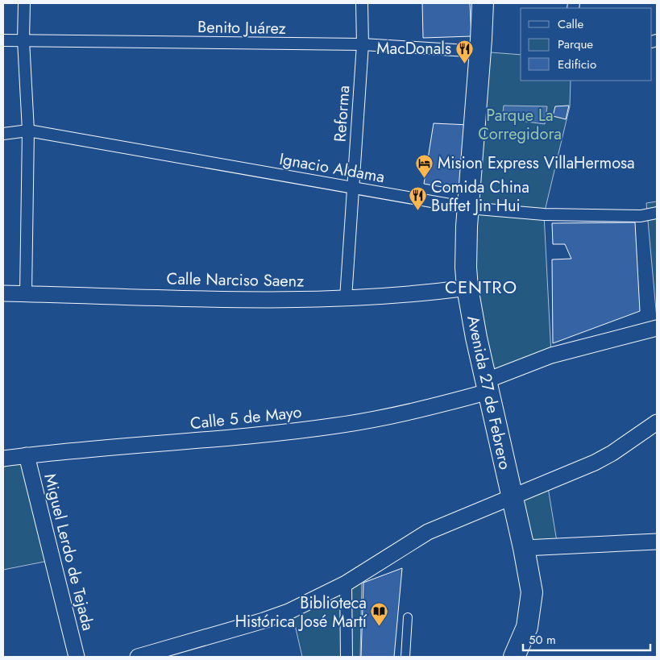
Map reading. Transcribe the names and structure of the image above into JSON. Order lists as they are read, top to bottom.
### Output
{
  "streets": {
    "main road": ["Avenida 27 de Febrero"],
    "street": [
      "Benito Juárez",
      "Reforma",
      "Ignacio Aldama",
      "Calle Narciso Saenz",
      "Calle 5 de Mayo",
      "Miguel Lerdo de Tejada"
    ]
  },
  "crossings": [
    ["Benito Juárez", "Reforma"],
    ["Benito Juárez", "Avenida 27 de Febrero"],
    ["Reforma", "Ignacio Aldama"],
    ["Reforma", "Calle Narciso Saenz"],
    ["Ignacio Aldama", "Avenida 27 de Febrero"],
    ["Calle Narciso Saenz", "Avenida 27 de Febrero"],
    ["Avenida 27 de Febrero", "Calle 5 de Mayo"],
    ["Calle 5 de Mayo", "Miguel Lerdo de Tejada"]
  ],
  "districts": ["CENTRO"],
  "parks": ["Parque La Corregidora"],
  "places": {
    "restaurant": ["MacDonals", "Comida China Buffet Jin Hui"],
    "hotel": ["Mision Express VillaHermosa"],
    "library": ["Biblioteca Histórica José Martí"]
  },
  "legend": ["Calle", "Parque", "Edificio"],
  "scale_bar": "50 m"
}
